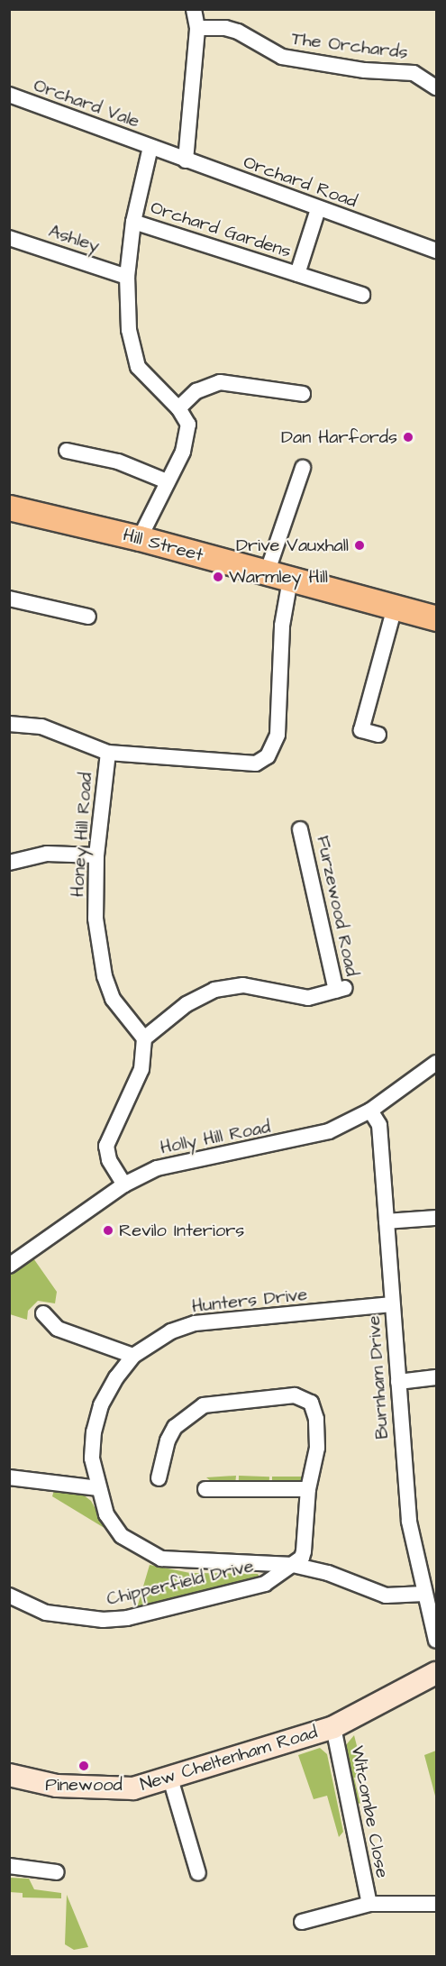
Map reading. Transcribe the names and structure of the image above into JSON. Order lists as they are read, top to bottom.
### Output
{
  "streets": {
    "main road": ["Hill Street"],
    "street": [
      "The Orchards",
      "Orchard Vale",
      "Orchard Road",
      "Orchard Gardens",
      "Ashley",
      "Honey Hill Road",
      "Furzewood Road",
      "Holly Hill Road",
      "Hunters Drive",
      "Burnham Drive",
      "Chipperfield Drive",
      "New Cheltenham Road",
      "Witcombe Close"
    ]
  },
  "crossings": [
    ["Orchard Vale", "Orchard Road"],
    ["Orchard Road", "Orchard Gardens"],
    ["Hill Street", "Honey Hill Road"],
    ["Honey Hill Road", "Furzewood Road"],
    ["Holly Hill Road", "Burnham Drive"],
    ["Hunters Drive", "Burnham Drive"],
    ["Hunters Drive", "Chipperfield Drive"],
    ["Burnham Drive", "Chipperfield Drive"],
    ["New Cheltenham Road", "Witcombe Close"]
  ],
  "places": [
    "Dan Harfords",
    "Drive Vauxhall",
    "Warmley Hill",
    "Revilo Interiors",
    "Pinewood"
  ]
}
